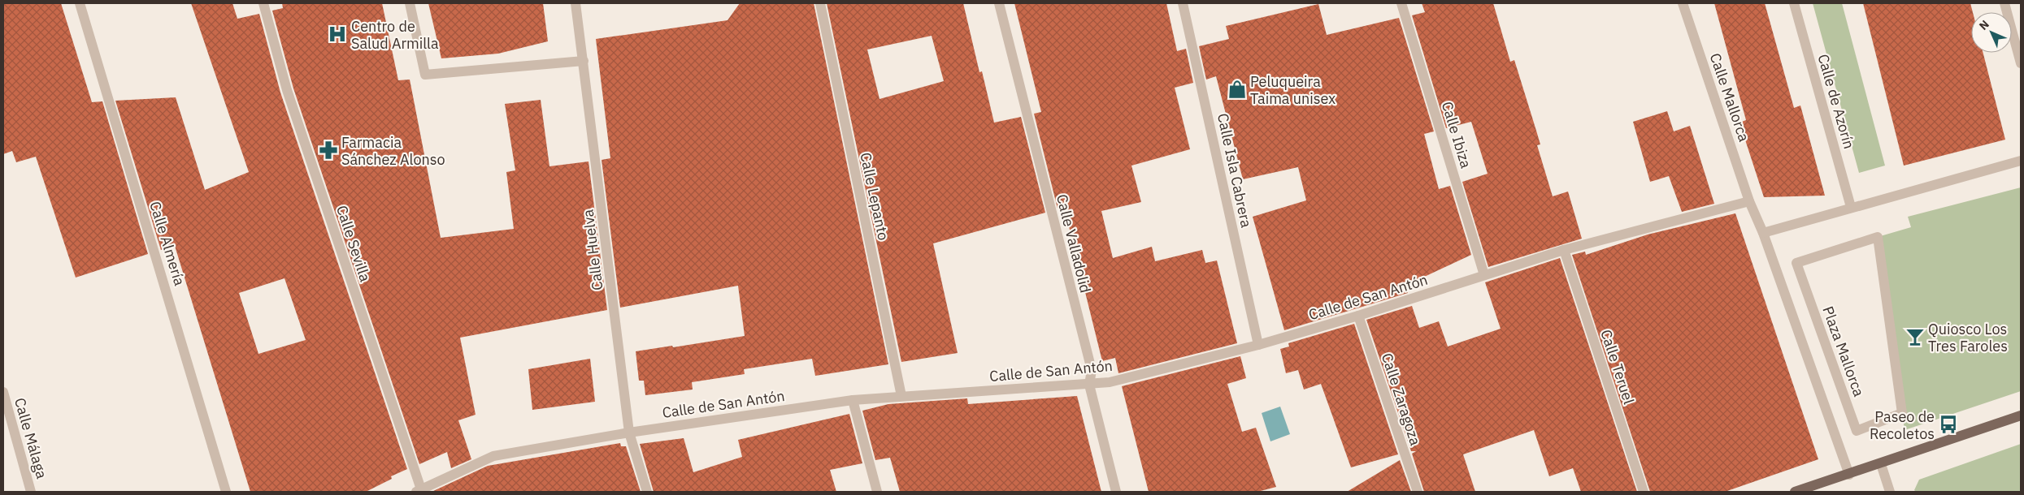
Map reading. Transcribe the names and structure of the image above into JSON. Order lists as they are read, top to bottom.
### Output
{
  "streets": {
    "street": [
      "Calle Mallorca",
      "Calle de Azorín",
      "Calle Ibiza",
      "Calle Isla Cabrera",
      "Calle Lepanto",
      "Calle Almería",
      "Calle Sevilla",
      "Calle Valladolid",
      "Calle Huelva",
      "Calle de San Antón",
      "Plaza Mallorca",
      "Calle Teruel",
      "Calle Zaragoza",
      "Calle Málaga"
    ]
  },
  "crossings": [
    ["Calle Mallorca", "Calle de San Antón"],
    ["Calle Ibiza", "Calle de San Antón"],
    ["Calle Isla Cabrera", "Calle de San Antón"],
    ["Calle Lepanto", "Calle de San Antón"],
    ["Calle Sevilla", "Calle de San Antón"],
    ["Calle Valladolid", "Calle de San Antón"],
    ["Calle Huelva", "Calle de San Antón"],
    ["Calle de San Antón", "Calle Teruel"],
    ["Calle de San Antón", "Calle Zaragoza"]
  ],
  "places": {
    "hospital": ["Centro de Salud Armilla"],
    "shop": ["Peluqueira Taima unisex"],
    "pharmacy": ["Farmacia Sánchez Alonso"],
    "bar": ["Quiosco Los Tres Faroles"],
    "bus stop": ["Paseo de Recoletos"]
  },
  "north": "top left"
}
